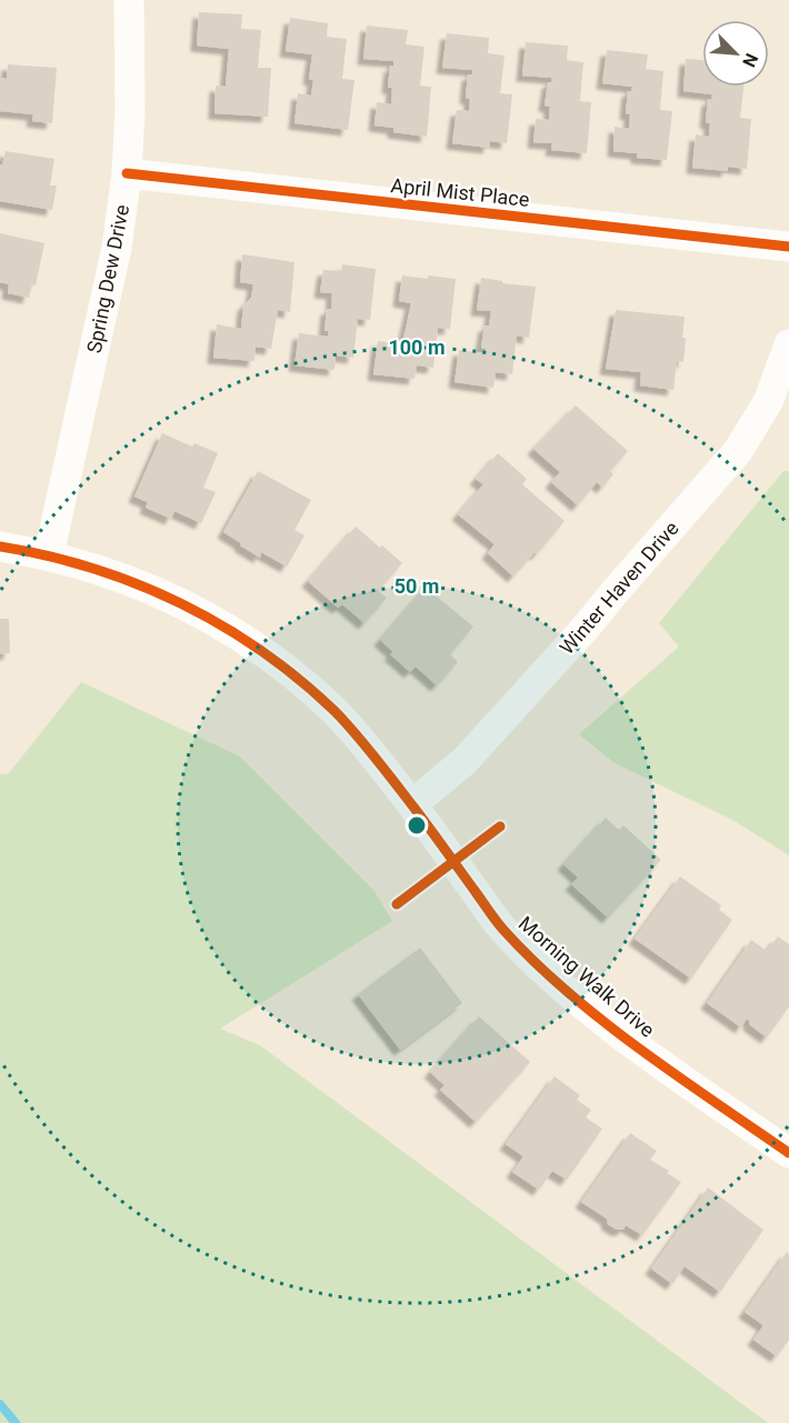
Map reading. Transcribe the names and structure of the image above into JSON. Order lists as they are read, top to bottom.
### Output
{
  "streets": {
    "street": [
      "April Mist Place",
      "Spring Dew Drive",
      "Winter Haven Drive",
      "Morning Walk Drive"
    ]
  },
  "crossings": [
    ["April Mist Place", "Spring Dew Drive"],
    ["Spring Dew Drive", "Morning Walk Drive"],
    ["Winter Haven Drive", "Morning Walk Drive"]
  ],
  "north": "bottom right",
  "rings": ["100 m", "50 m"]
}
